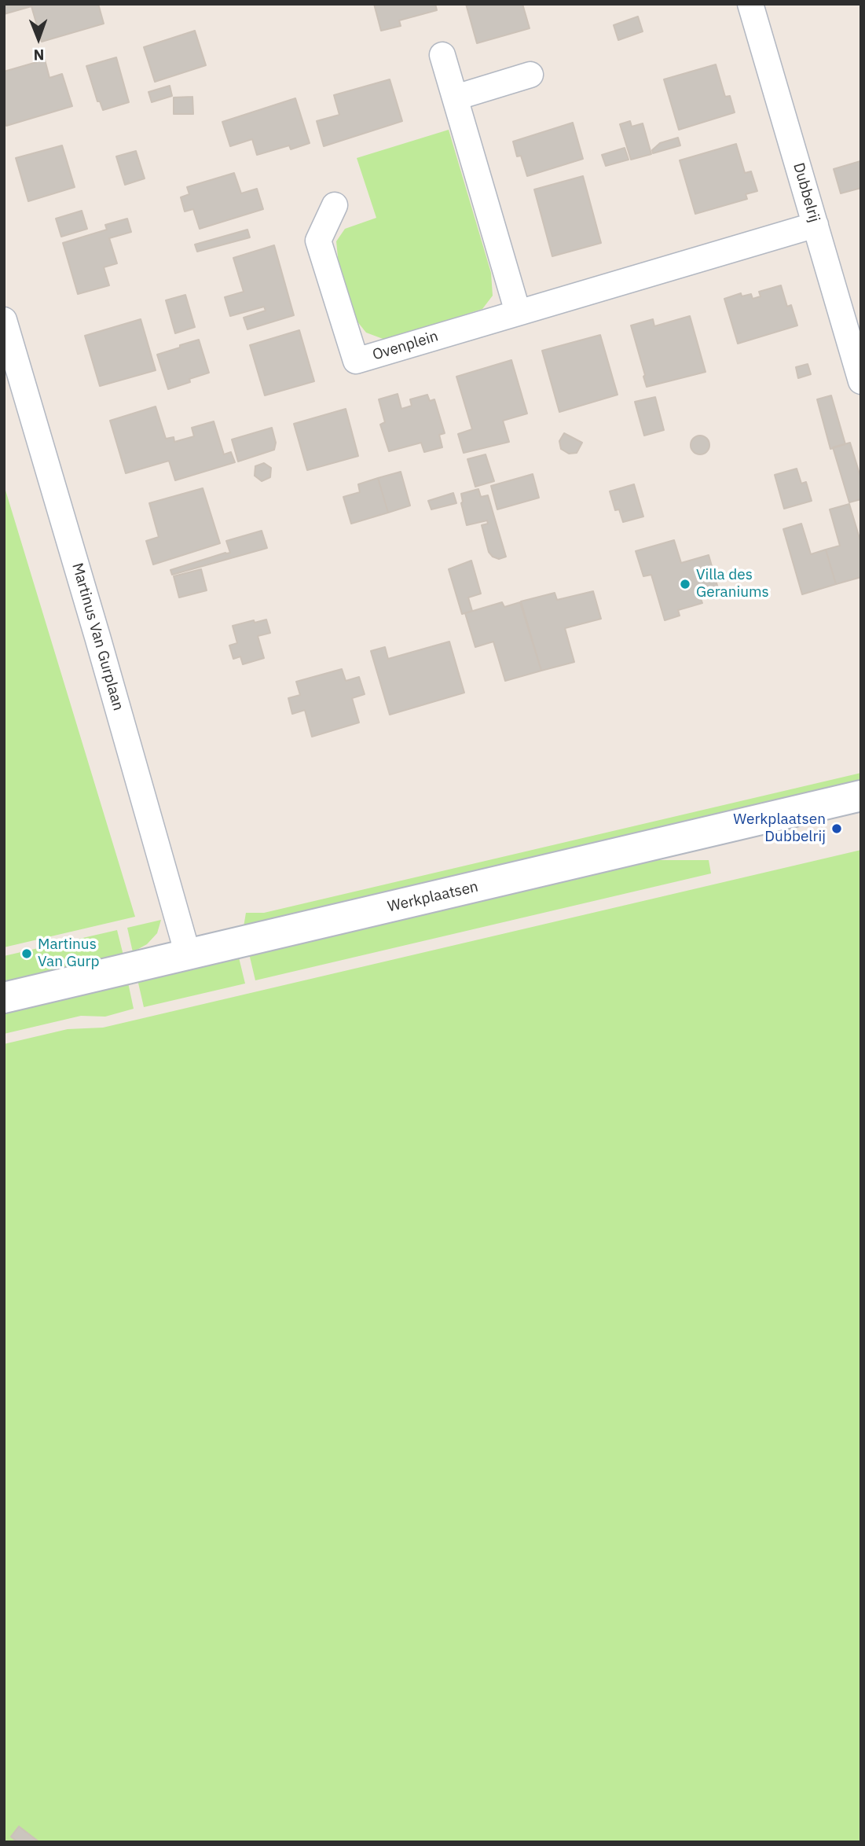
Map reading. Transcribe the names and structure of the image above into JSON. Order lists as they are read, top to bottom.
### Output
{
  "streets": {
    "main road": ["Werkplaatsen"],
    "street": ["Dubbelrij", "Ovenplein", "Martinus Van Gurplaan"]
  },
  "crossings": [
    ["Dubbelrij", "Ovenplein"],
    ["Martinus Van Gurplaan", "Werkplaatsen"]
  ],
  "places": ["Villa des Geraniums", "Werkplaatsen Dubbelrij", "Martinus Van Gurp"],
  "north": "bottom"
}
